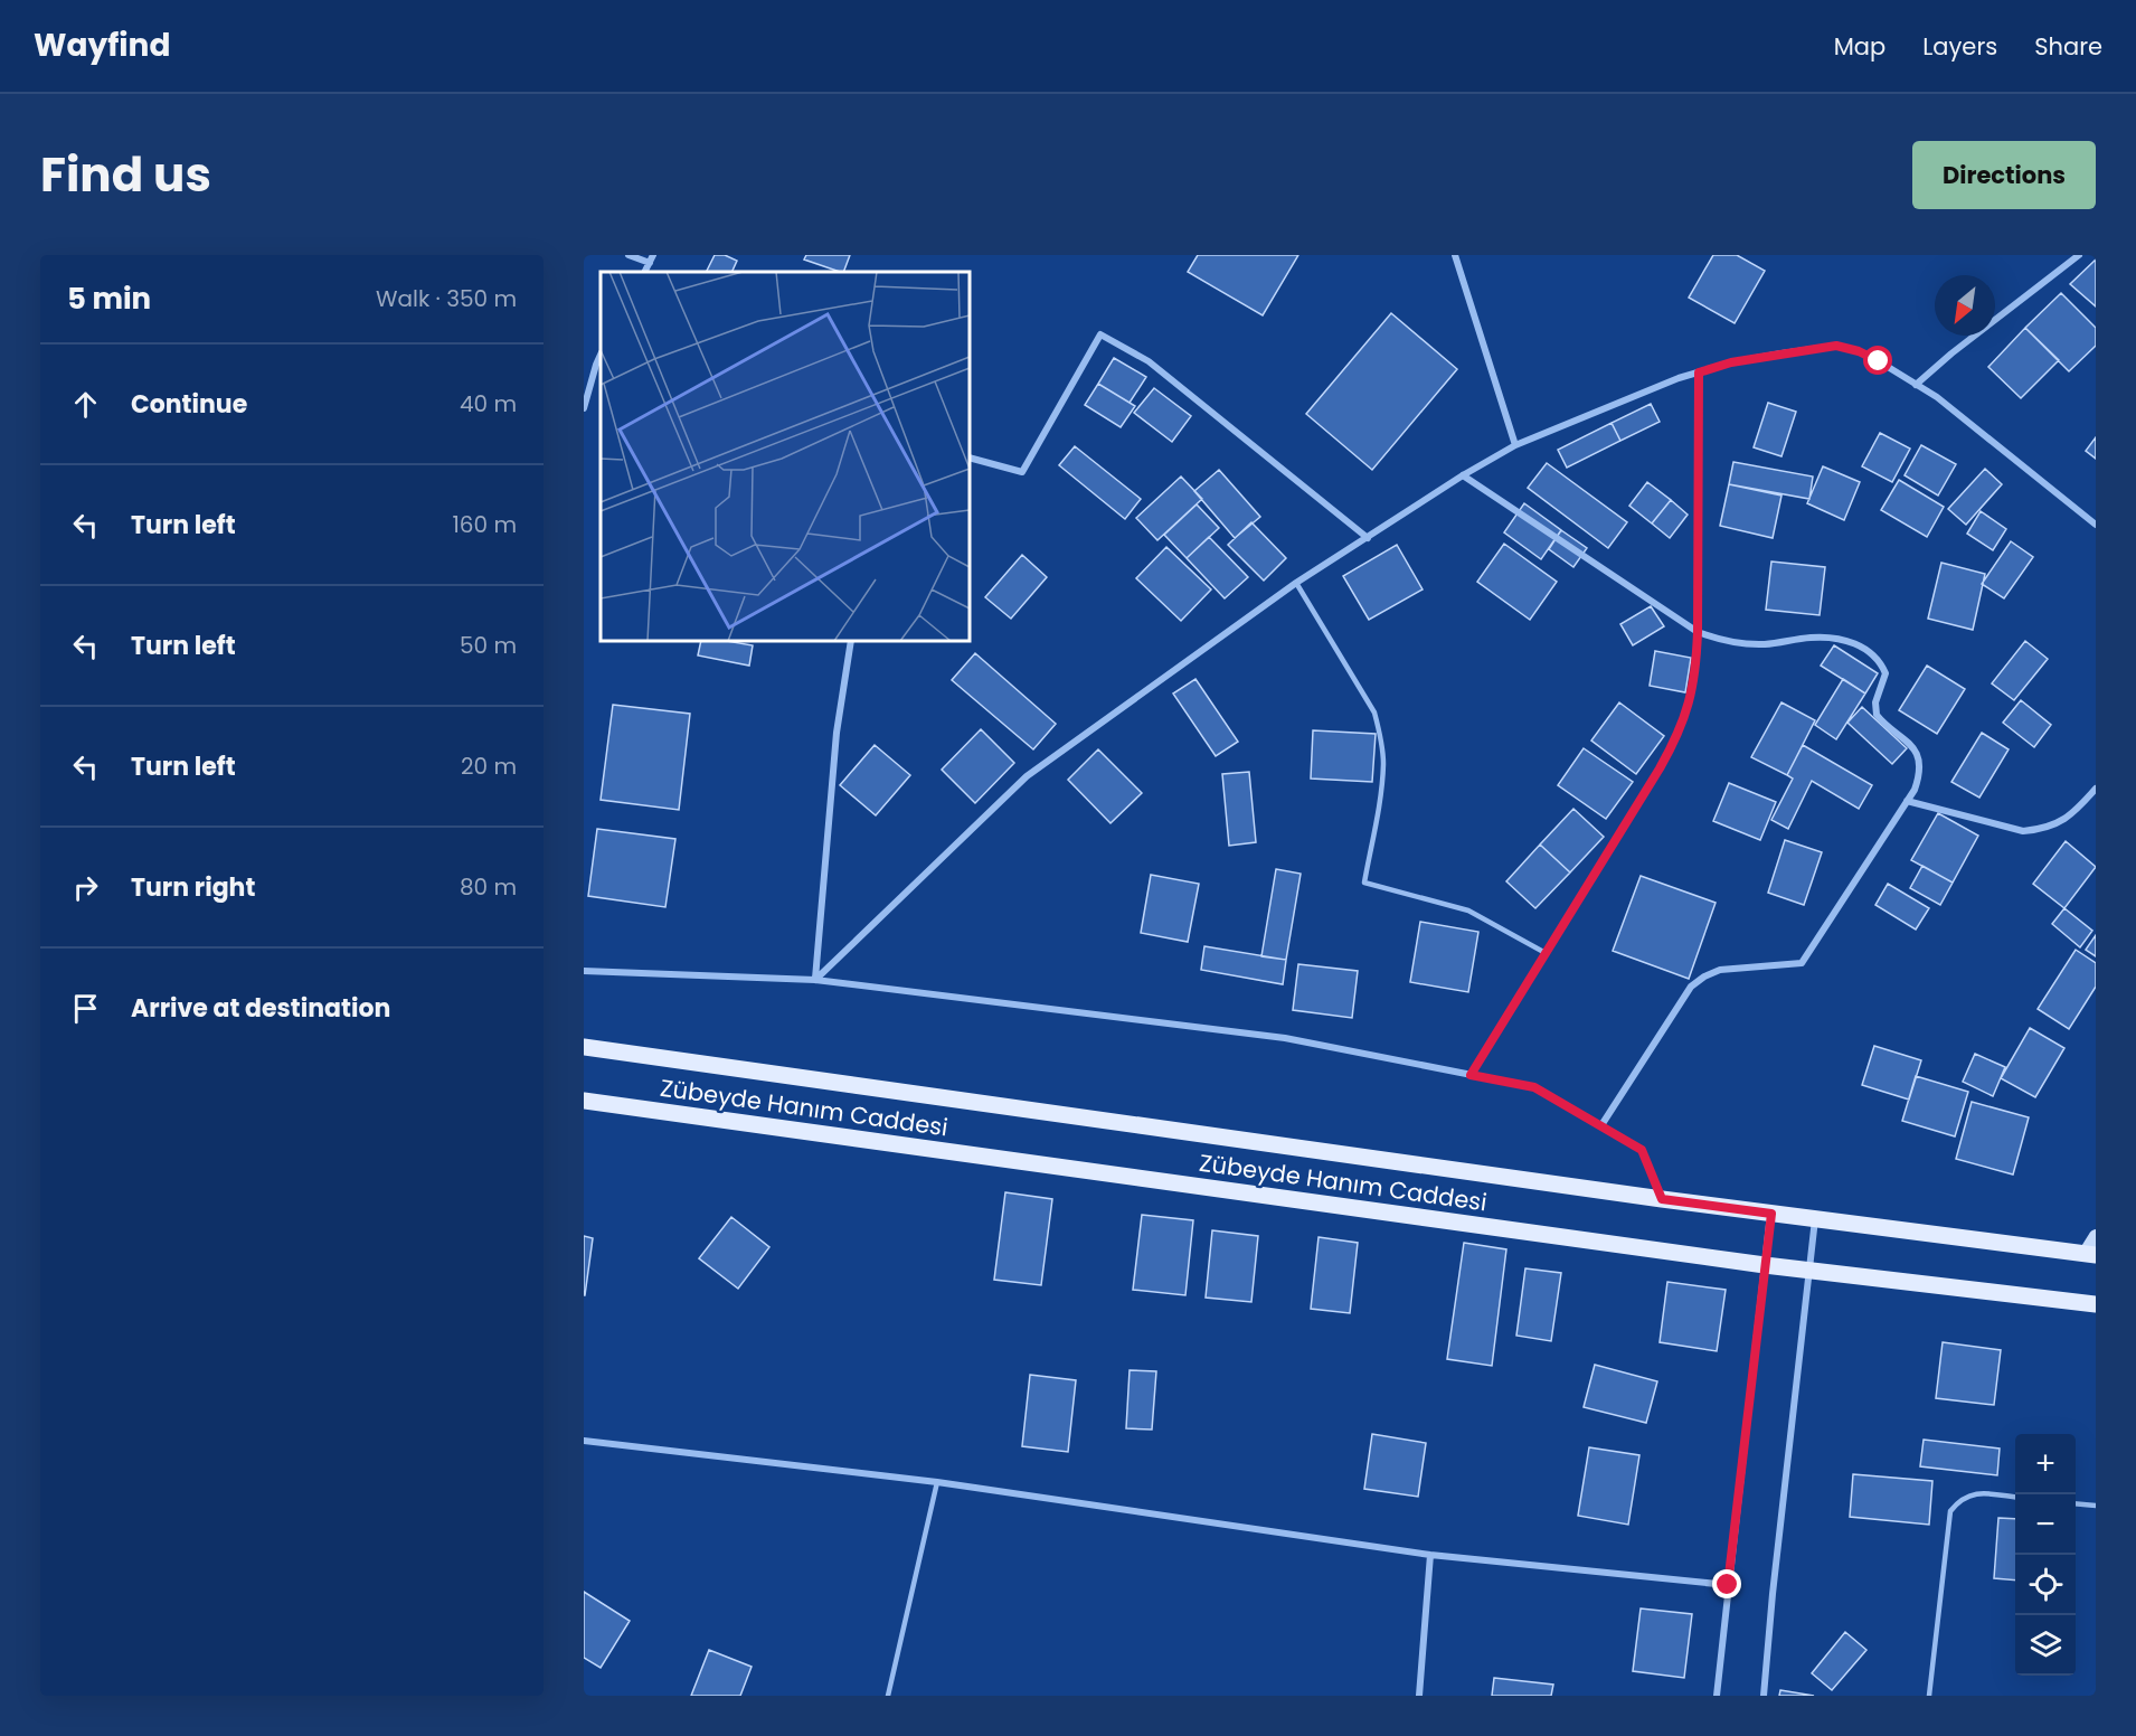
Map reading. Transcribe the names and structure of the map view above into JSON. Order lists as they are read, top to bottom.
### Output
{
  "streets": {
    "main road": ["Zübeyde Hanım Caddesi"]
  },
  "north": "bottom left",
  "page": {
    "header": "Wayfind",
    "nav": ["Map", "Layers", "Share"],
    "title": "Find us",
    "buttons": "Directions",
    "heading": ["5 min", "Walk · 350 m"],
    "list": [
      ["Continue", "40 m"],
      ["Turn left", "160 m"],
      ["Turn left", "50 m"],
      ["Turn left", "20 m"],
      ["Turn right", "80 m"],
      "Arrive at destination"
    ],
    "map_buttons": ["+", "−"]
  }
}
